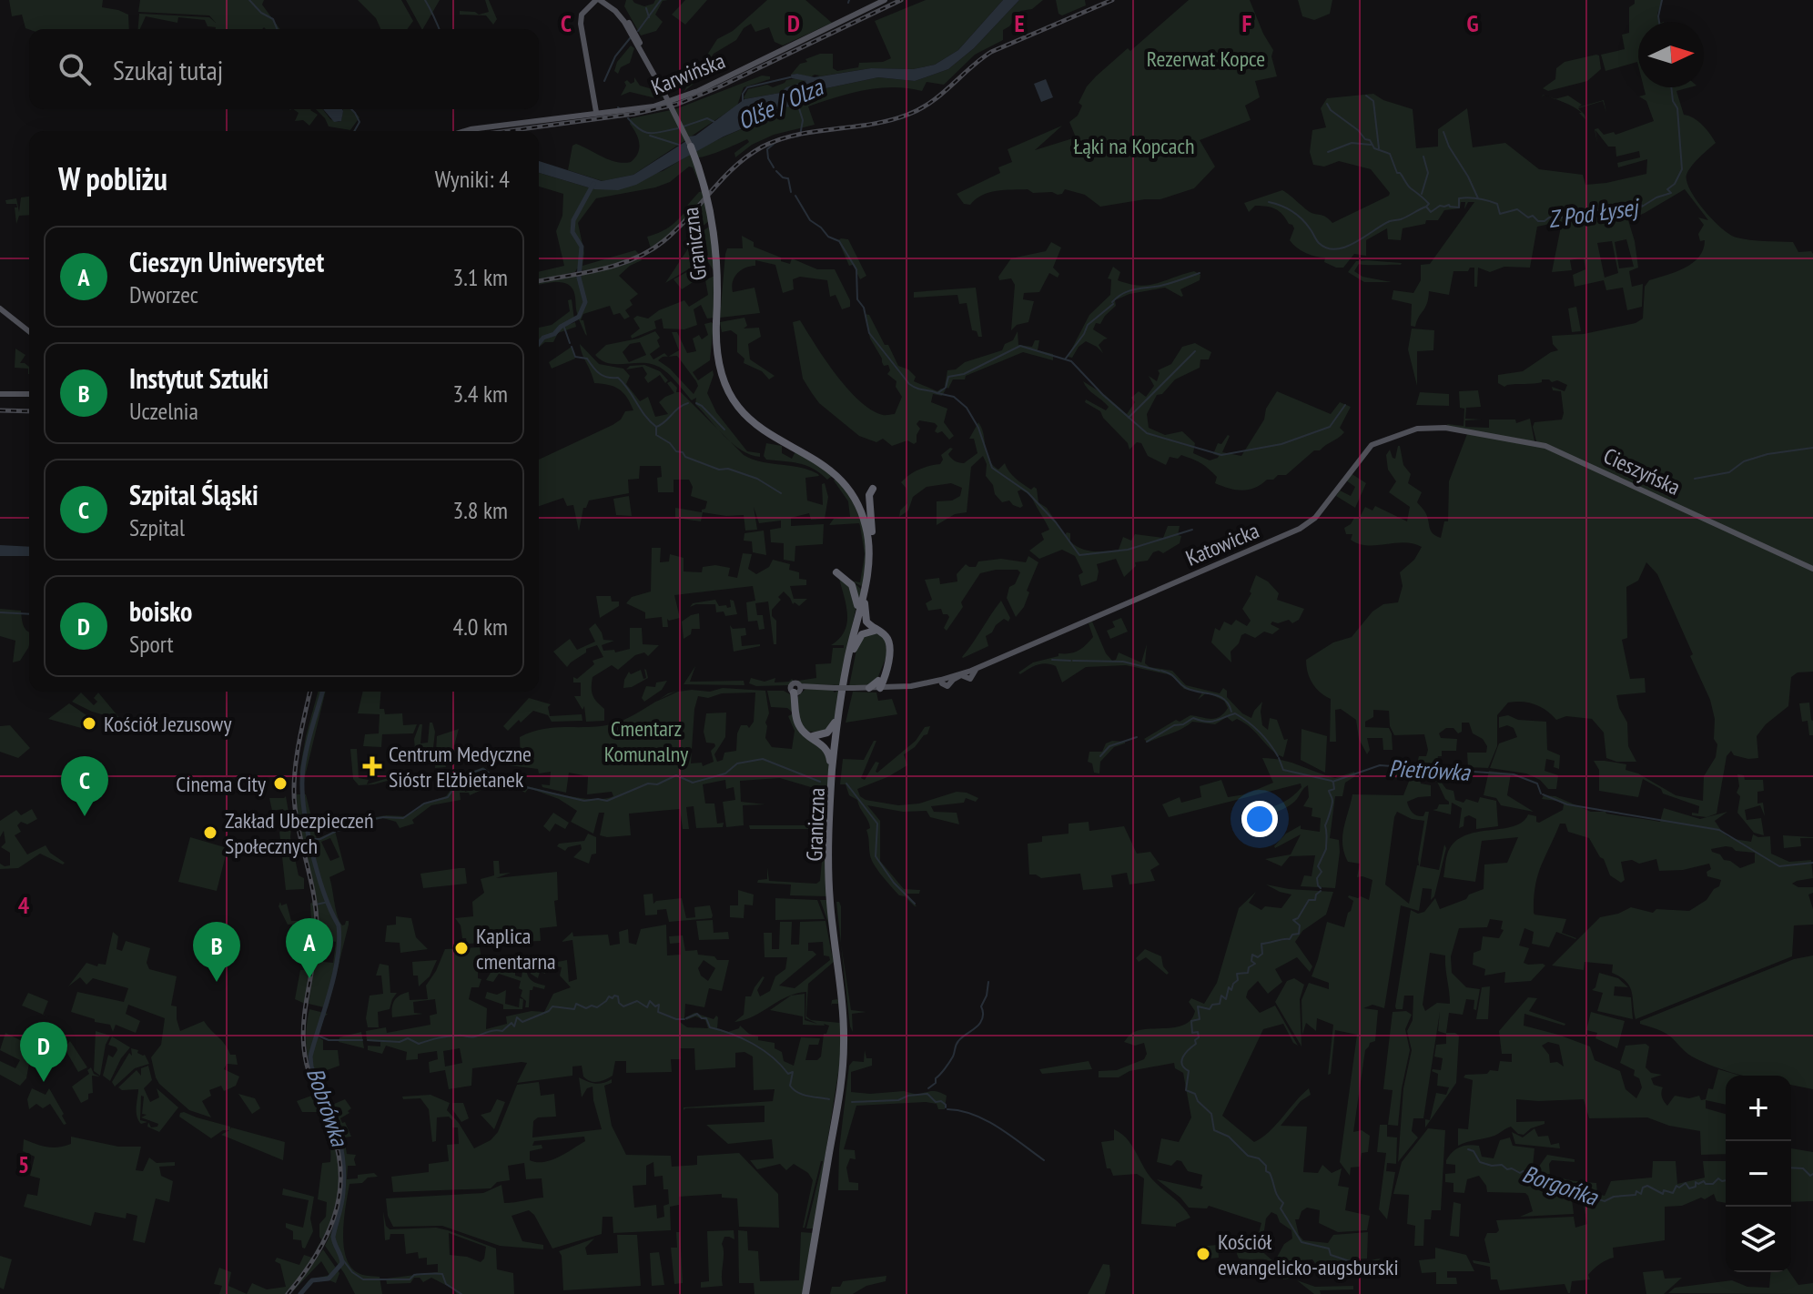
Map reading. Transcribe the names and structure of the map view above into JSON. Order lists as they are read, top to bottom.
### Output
{
  "streets": {
    "highway": ["Graniczna"],
    "main road": ["Karwińska", "Cieszyńska", "Katowicka"]
  },
  "crossings": [
    ["Cieszyńska", "Katowicka"]
  ],
  "water": [
    "Olše / Olza",
    "Z Pod Łysej",
    "Pietrówka",
    "Bobrówka",
    "Borgońka"
  ],
  "parks": ["Rezerwat Kopce", "Łąki na Kopcach", "Cmentarz Komunalny"],
  "places": {
    "other": [
      "Kościół Jezusowy",
      "Cinema City",
      "Zakład Ubezpieczeń Społecznych",
      "Kaplica cmentarna",
      "Kościół ewangelicko-augsburski"
    ],
    "health": ["Centrum Medyczne Sióstr Elżbietanek"]
  },
  "north": "right",
  "page": {
    "search": "Szukaj tutaj",
    "heading": ["W pobliżu", "Wyniki: 4"],
    "list": [
      {
        "mark": "A",
        "name": "Cieszyn Uniwersytet",
        "note": "Dworzec",
        "value": "3.1 km"
      },
      {
        "mark": "B",
        "name": "Instytut Sztuki",
        "note": "Uczelnia",
        "value": "3.4 km"
      },
      {
        "mark": "C",
        "name": "Szpital Śląski",
        "note": "Szpital",
        "value": "3.8 km"
      },
      {
        "mark": "D",
        "name": "boisko",
        "note": "Sport",
        "value": "4.0 km"
      }
    ],
    "pins": [
      "C",
      "A",
      "B",
      "D"
    ],
    "map_buttons": ["+", "−"]
  },
  "grid": {
    "columns": [
      "C",
      "D",
      "E",
      "F",
      "G"
    ],
    "rows": ["4", "5"]
  }
}
